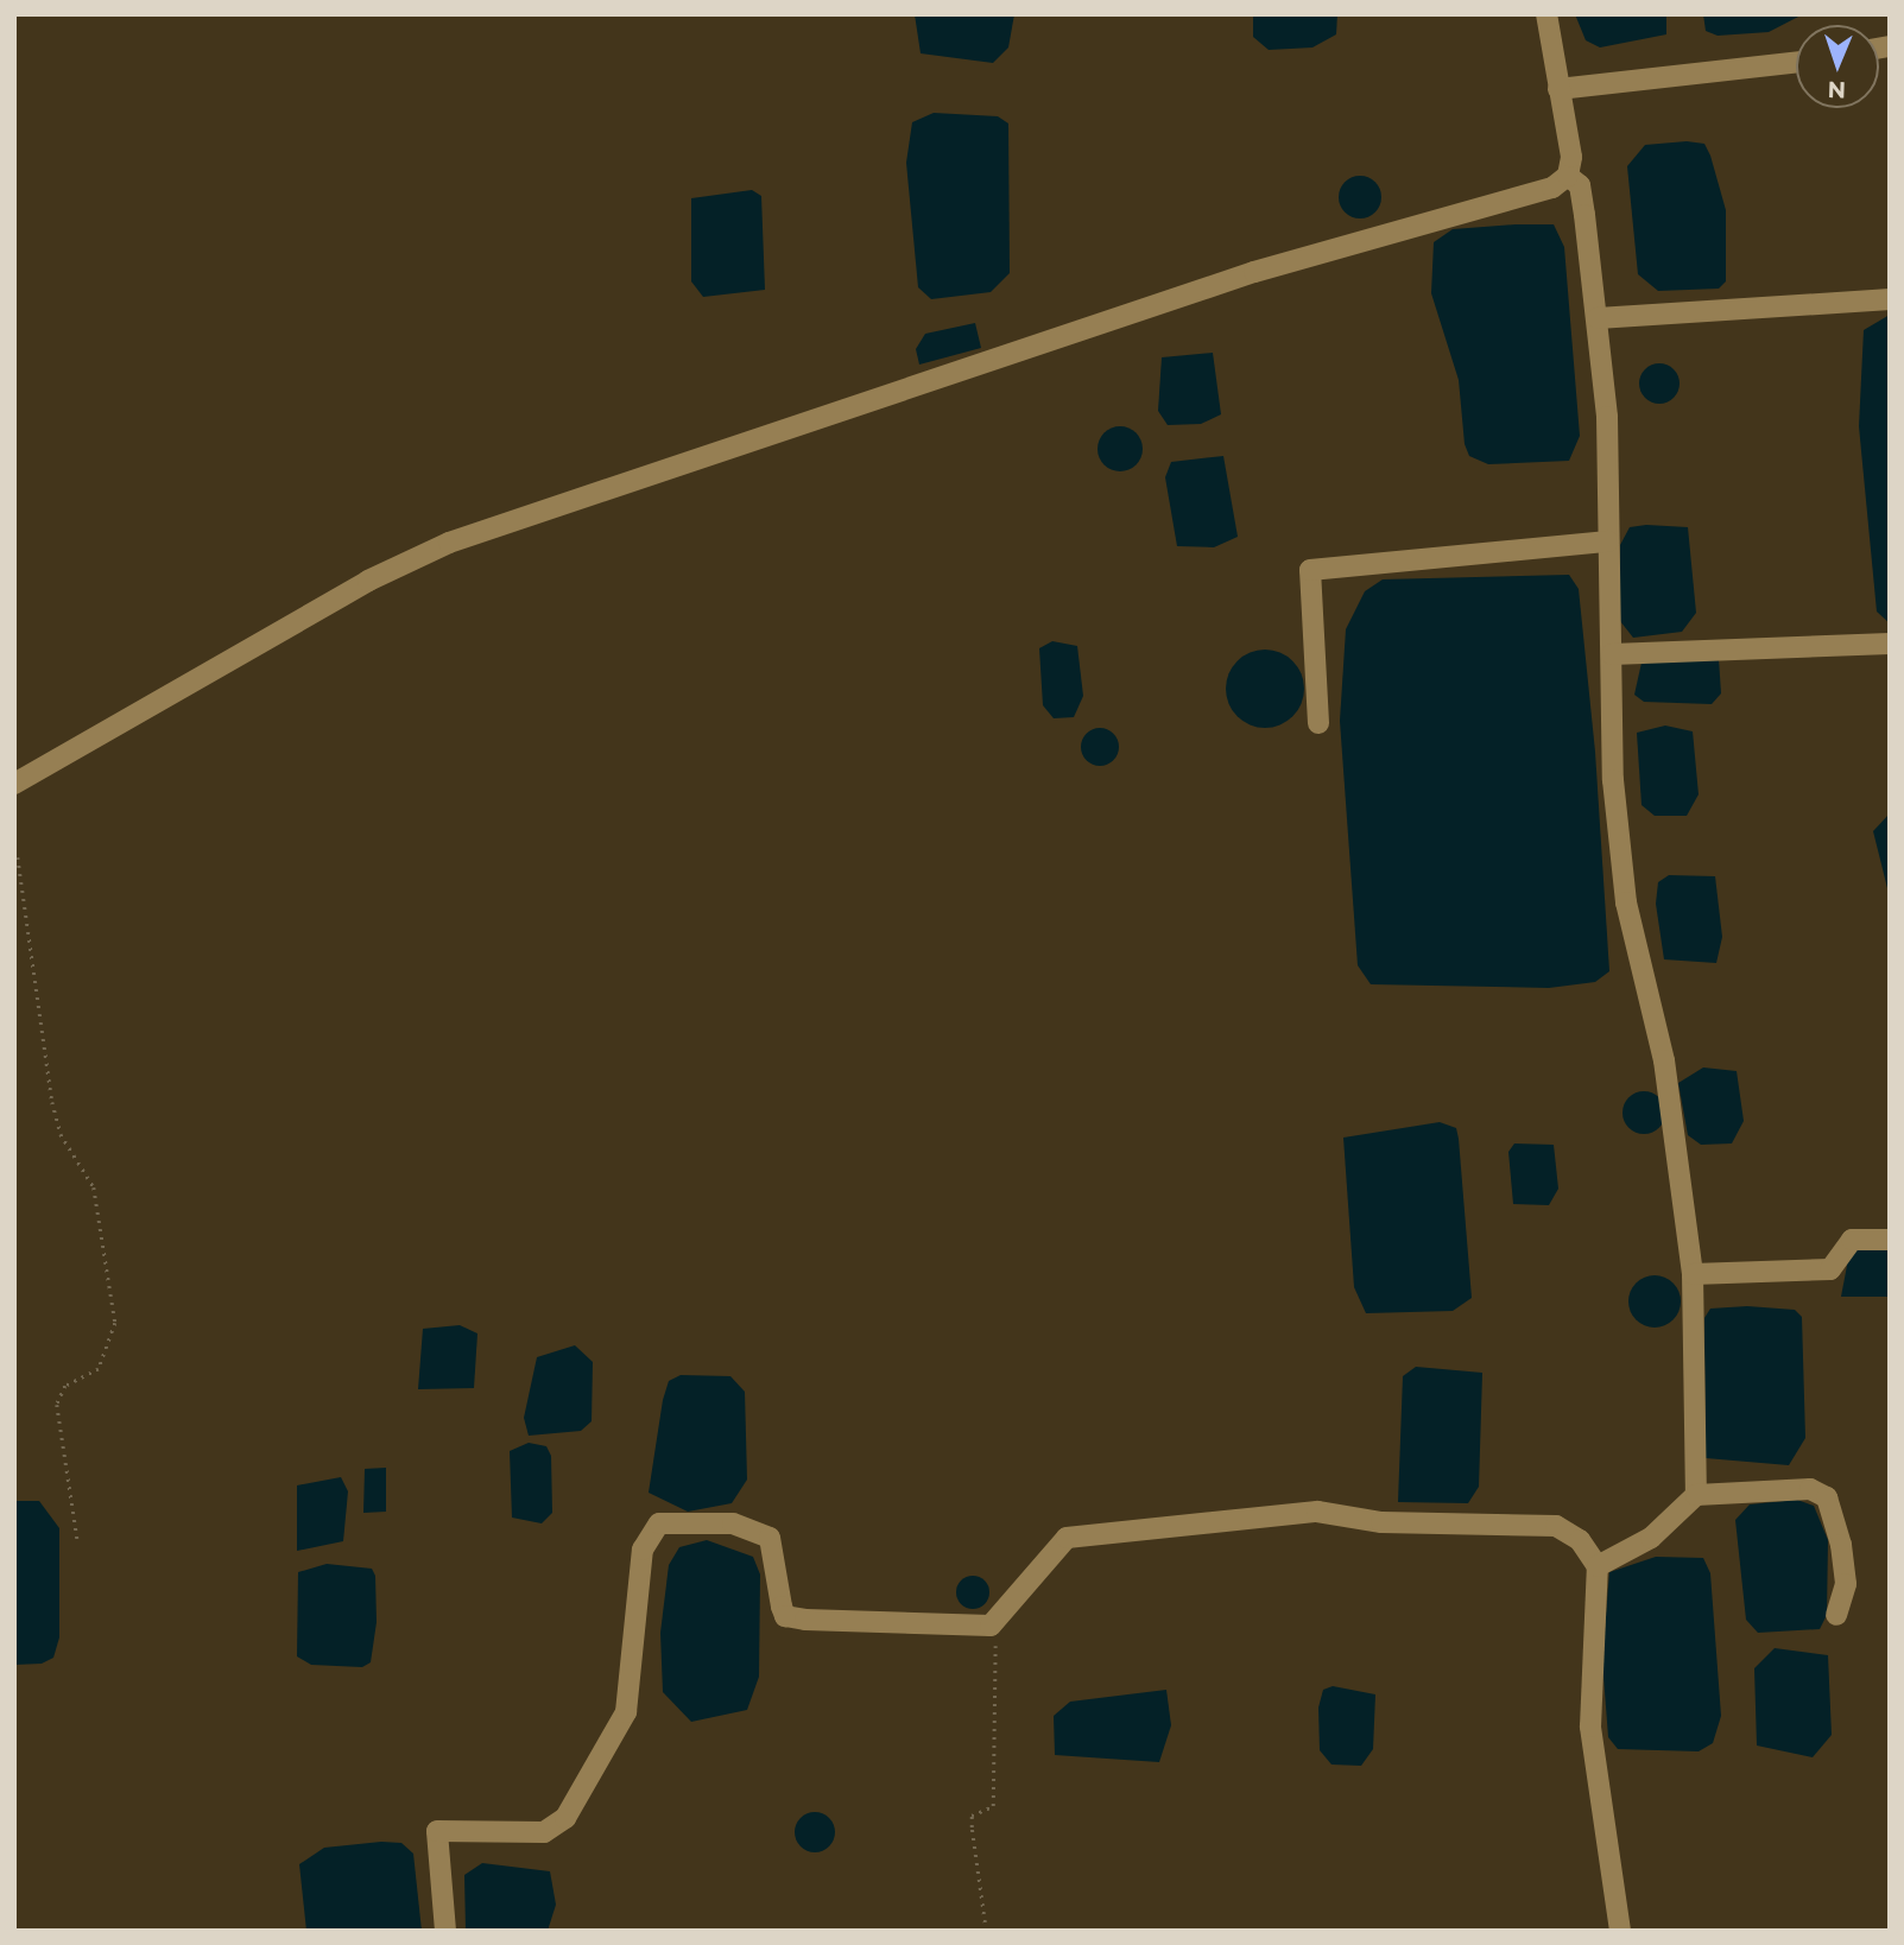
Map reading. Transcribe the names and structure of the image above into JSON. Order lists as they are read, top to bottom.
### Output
{
  "north": "bottom"
}
